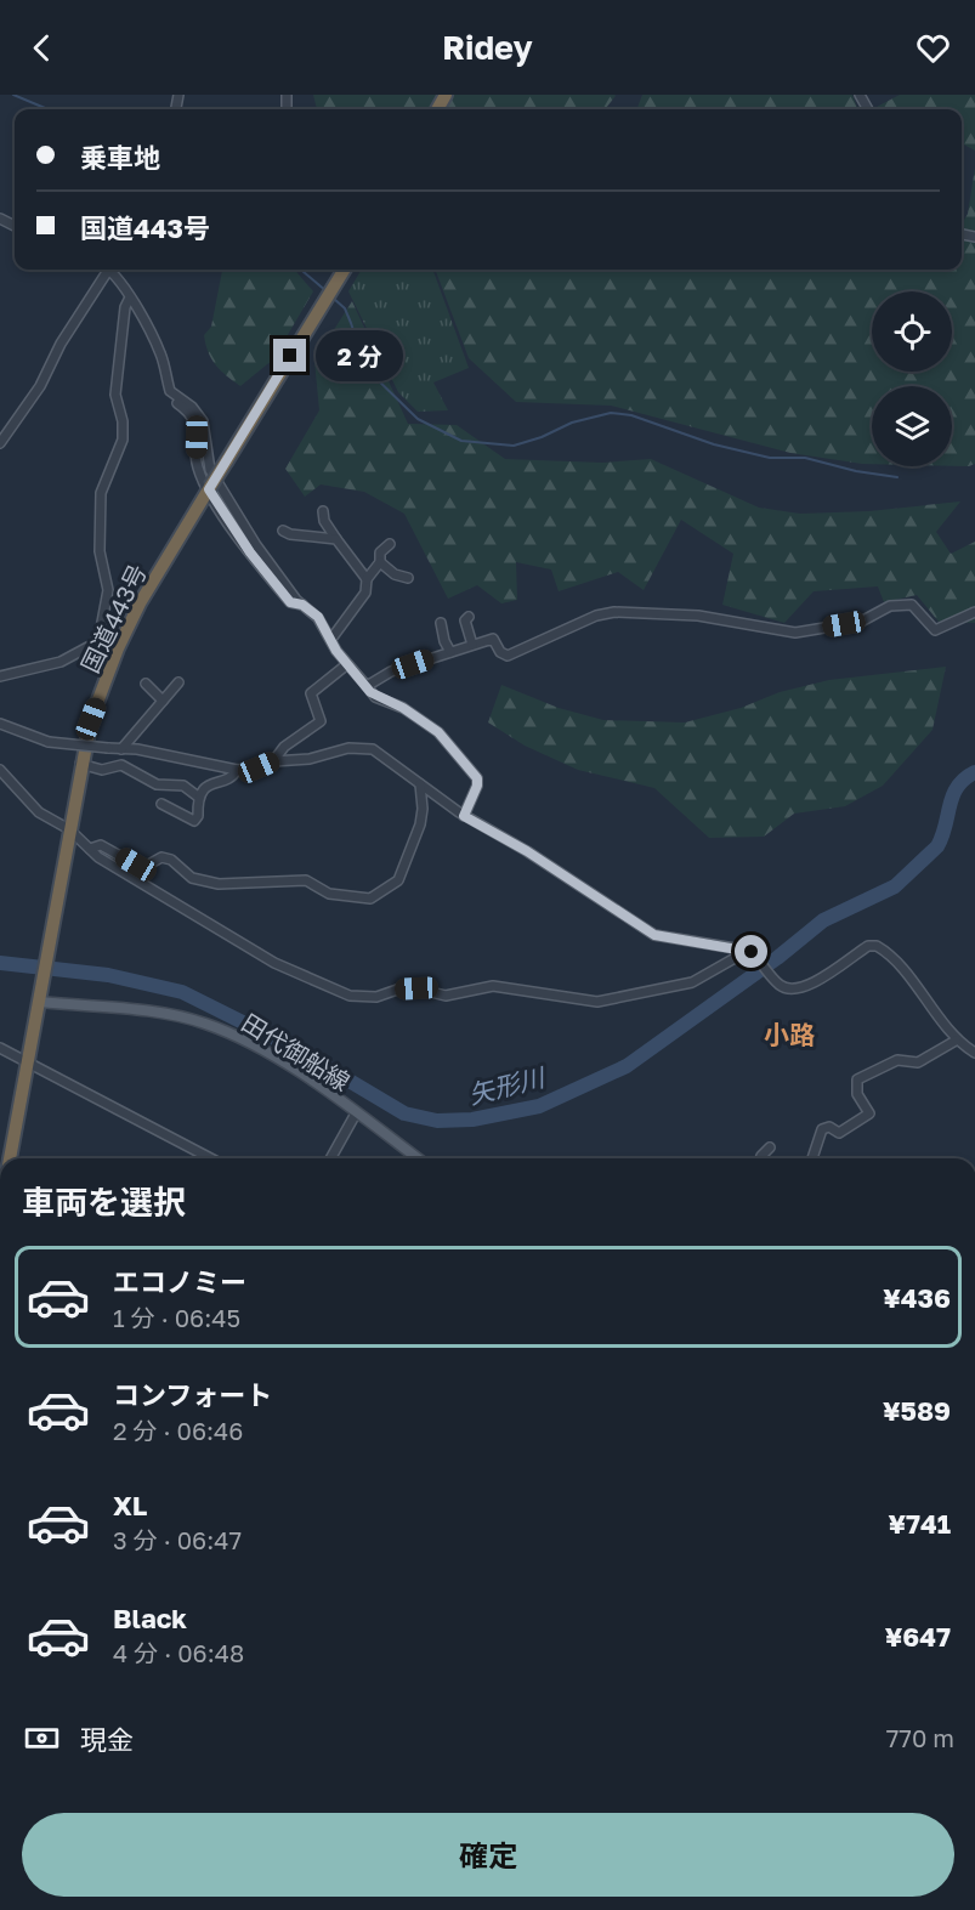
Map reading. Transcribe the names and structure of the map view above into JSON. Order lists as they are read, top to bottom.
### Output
{
  "streets": {
    "highway": ["国道443号"],
    "main road": ["田代御船線"]
  },
  "crossings": [
    ["国道443号", "田代御船線"]
  ],
  "districts": ["小路"],
  "water": ["矢形川"],
  "page": {
    "header": "Ridey",
    "banner": ["乗車地", "国道443号"],
    "bubble": "2 分",
    "heading": "車両を選択",
    "list": [
      {
        "name": "エコノミー",
        "note": "1 分 · 06:45",
        "value": "¥436"
      },
      {
        "name": "コンフォート",
        "note": "2 分 · 06:46",
        "value": "¥589"
      },
      {
        "name": "XL",
        "note": "3 分 · 06:47",
        "value": "¥741"
      },
      {
        "name": "Black",
        "note": "4 分 · 06:48",
        "value": "¥647"
      }
    ],
    "pay": ["現金", "770 m"],
    "buttons": "確定"
  }
}
